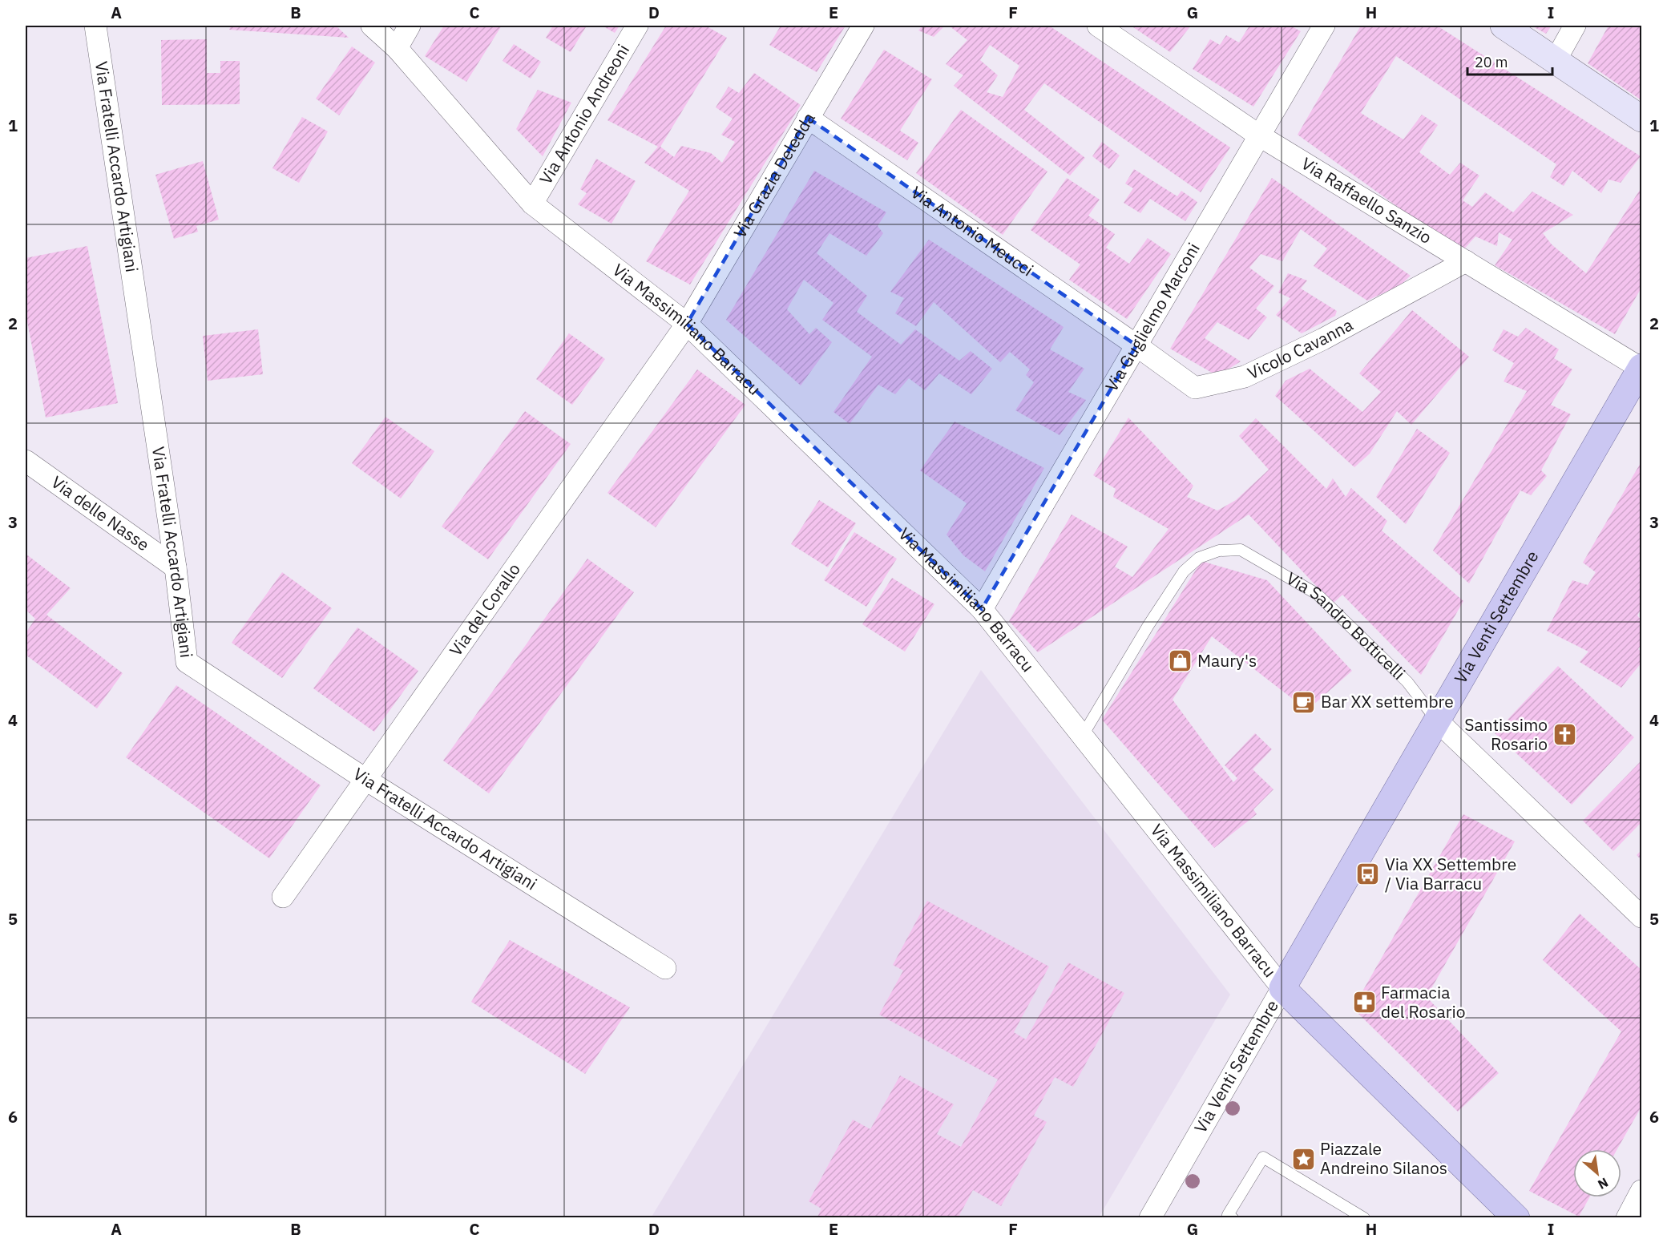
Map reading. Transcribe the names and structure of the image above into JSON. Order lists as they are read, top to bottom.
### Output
{
  "streets": {
    "main road": ["Via Massimiliano Barracu", "Via Venti Settembre"],
    "street": [
      "Via Antonio Andreoni",
      "Via Fratelli Accardo Artigiani",
      "Via Grazia Deledda",
      "Via Raffaello Sanzio",
      "Via Antonio Meucci",
      "Via Guglielmo Marconi",
      "Vicolo Cavanna",
      "Via delle Nasse",
      "Via del Corallo",
      "Via Sandro Botticelli"
    ]
  },
  "crossings": [
    ["Via Antonio Andreoni", "Via Massimiliano Barracu"],
    ["Via Fratelli Accardo Artigiani", "Via delle Nasse"],
    ["Via Fratelli Accardo Artigiani", "Via del Corallo"],
    ["Via Grazia Deledda", "Via Antonio Meucci"],
    ["Via Grazia Deledda", "Via Massimiliano Barracu"],
    ["Via Grazia Deledda", "Via del Corallo"],
    ["Via Raffaello Sanzio", "Via Guglielmo Marconi"],
    ["Via Raffaello Sanzio", "Vicolo Cavanna"],
    ["Via Raffaello Sanzio", "Via Venti Settembre"],
    ["Via Antonio Meucci", "Via Guglielmo Marconi"],
    ["Via Antonio Meucci", "Vicolo Cavanna"],
    ["Via Guglielmo Marconi", "Via Massimiliano Barracu"],
    ["Via Guglielmo Marconi", "Vicolo Cavanna"],
    ["Via Massimiliano Barracu", "Via del Corallo"],
    ["Via Massimiliano Barracu", "Via Venti Settembre"],
    ["Via Massimiliano Barracu", "Via Sandro Botticelli"],
    ["Via Venti Settembre", "Via Sandro Botticelli"]
  ],
  "places": {
    "shop": ["Maury's"],
    "cafe": ["Bar XX settembre"],
    "church": ["Santissimo Rosario"],
    "bus stop": ["Via XX Settembre / Via Barracu"],
    "pharmacy": ["Farmacia del Rosario"],
    "place": ["Piazzale Andreino Silanos"]
  },
  "scale_bar": "20 m",
  "north": "bottom right",
  "grid": {
    "columns": [
      "A",
      "B",
      "C",
      "D",
      "E",
      "F",
      "G",
      "H",
      "I"
    ],
    "rows": [
      "1",
      "2",
      "3",
      "4",
      "5",
      "6"
    ]
  }
}
